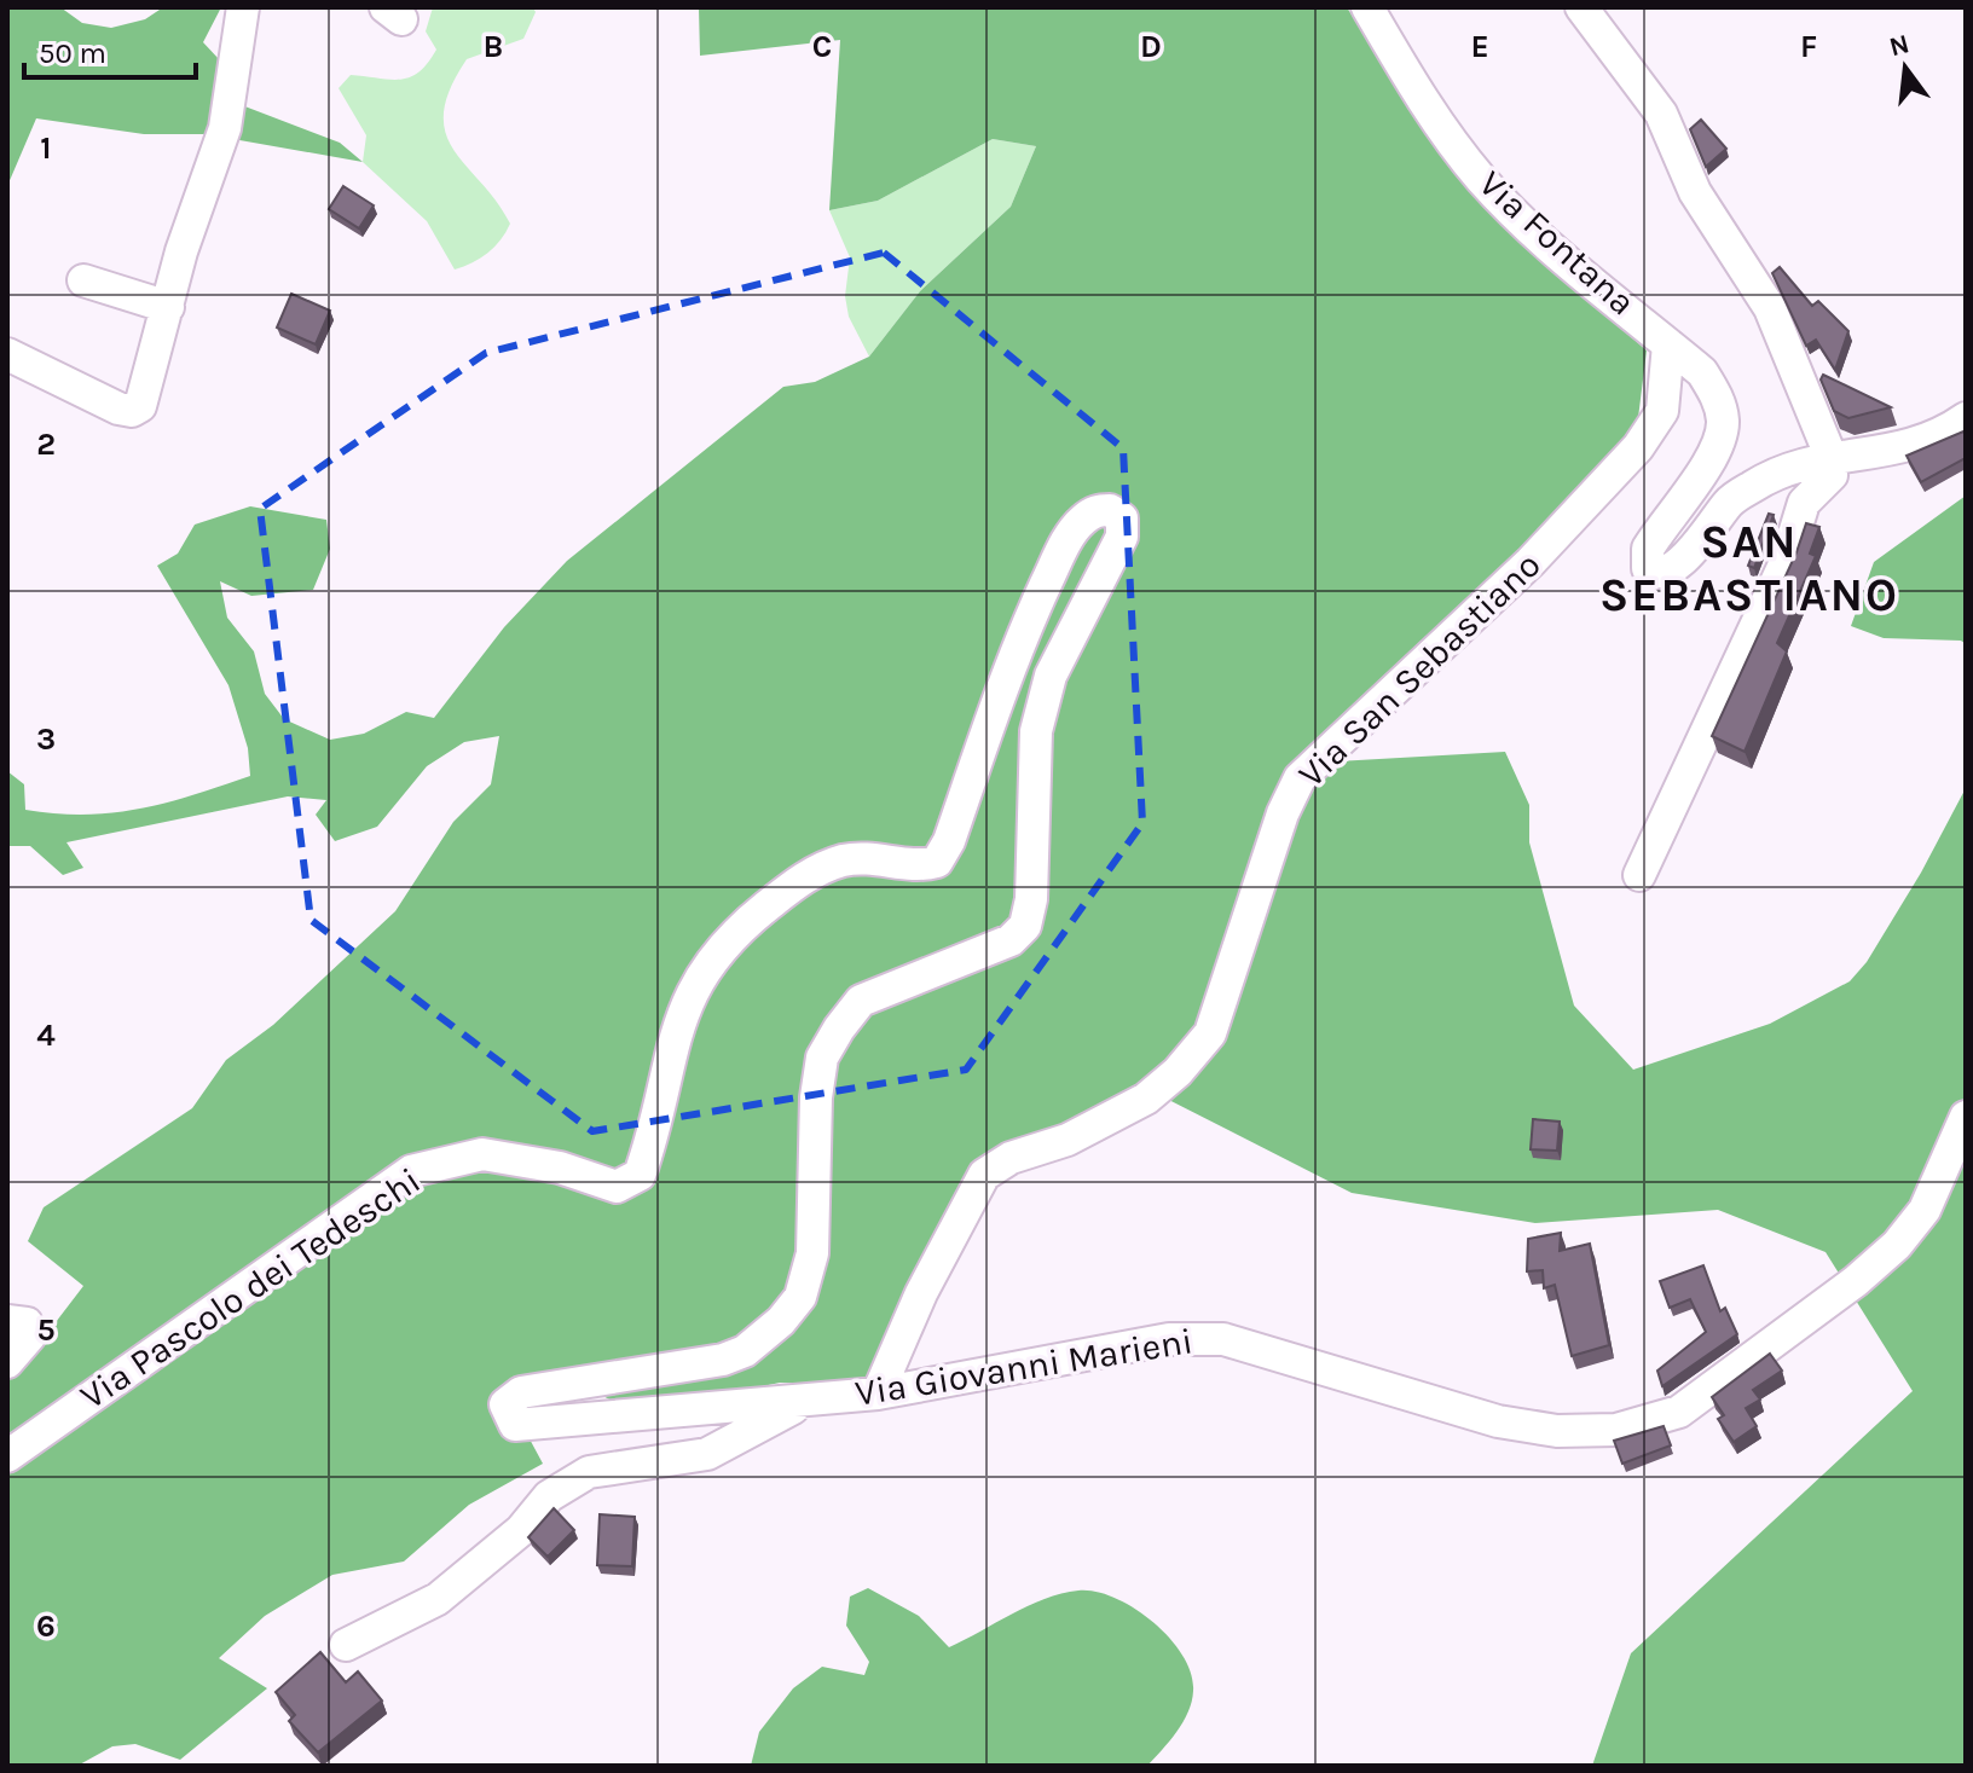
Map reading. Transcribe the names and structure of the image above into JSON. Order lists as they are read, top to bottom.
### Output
{
  "streets": {
    "street": [
      "Via Fontana",
      "Via San Sebastiano",
      "Via Pascolo dei Tedeschi",
      "Via Giovanni Marieni"
    ]
  },
  "crossings": [
    ["Via Fontana", "Via San Sebastiano"],
    ["Via San Sebastiano", "Via Giovanni Marieni"],
    ["Via Pascolo dei Tedeschi", "Via Giovanni Marieni"]
  ],
  "districts": ["SAN SEBASTIANO"],
  "scale_bar": "50 m",
  "north": "top",
  "grid": {
    "columns": [
      "B",
      "C",
      "D",
      "E",
      "F"
    ],
    "rows": [
      "1",
      "2",
      "3",
      "4",
      "5",
      "6"
    ]
  }
}
